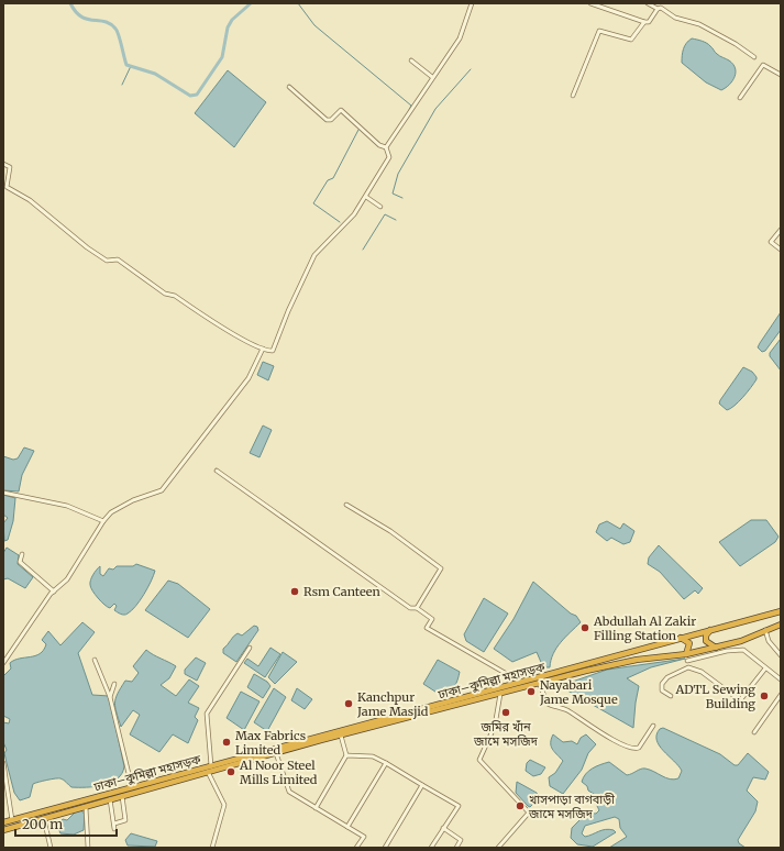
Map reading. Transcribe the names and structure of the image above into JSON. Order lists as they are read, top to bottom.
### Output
{
  "streets": {
    "highway": ["ঢাকা–কুমিল্লা মহাসড়ক"]
  },
  "places": [
    "Rsm Canteen",
    "Abdullah Al Zakir Filling Station",
    "Nayabari Jame Mosque",
    "ADTL Sewing Building",
    "Kanchpur Jame Masjid",
    "জমির খাঁন জামে মসজিদ",
    "Max Fabrics Limited",
    "Al Noor Steel Mills Limited",
    "খাসপাড়া বাগবাড়ী জামে মসজিদ"
  ],
  "scale_bar": "200 m"
}
